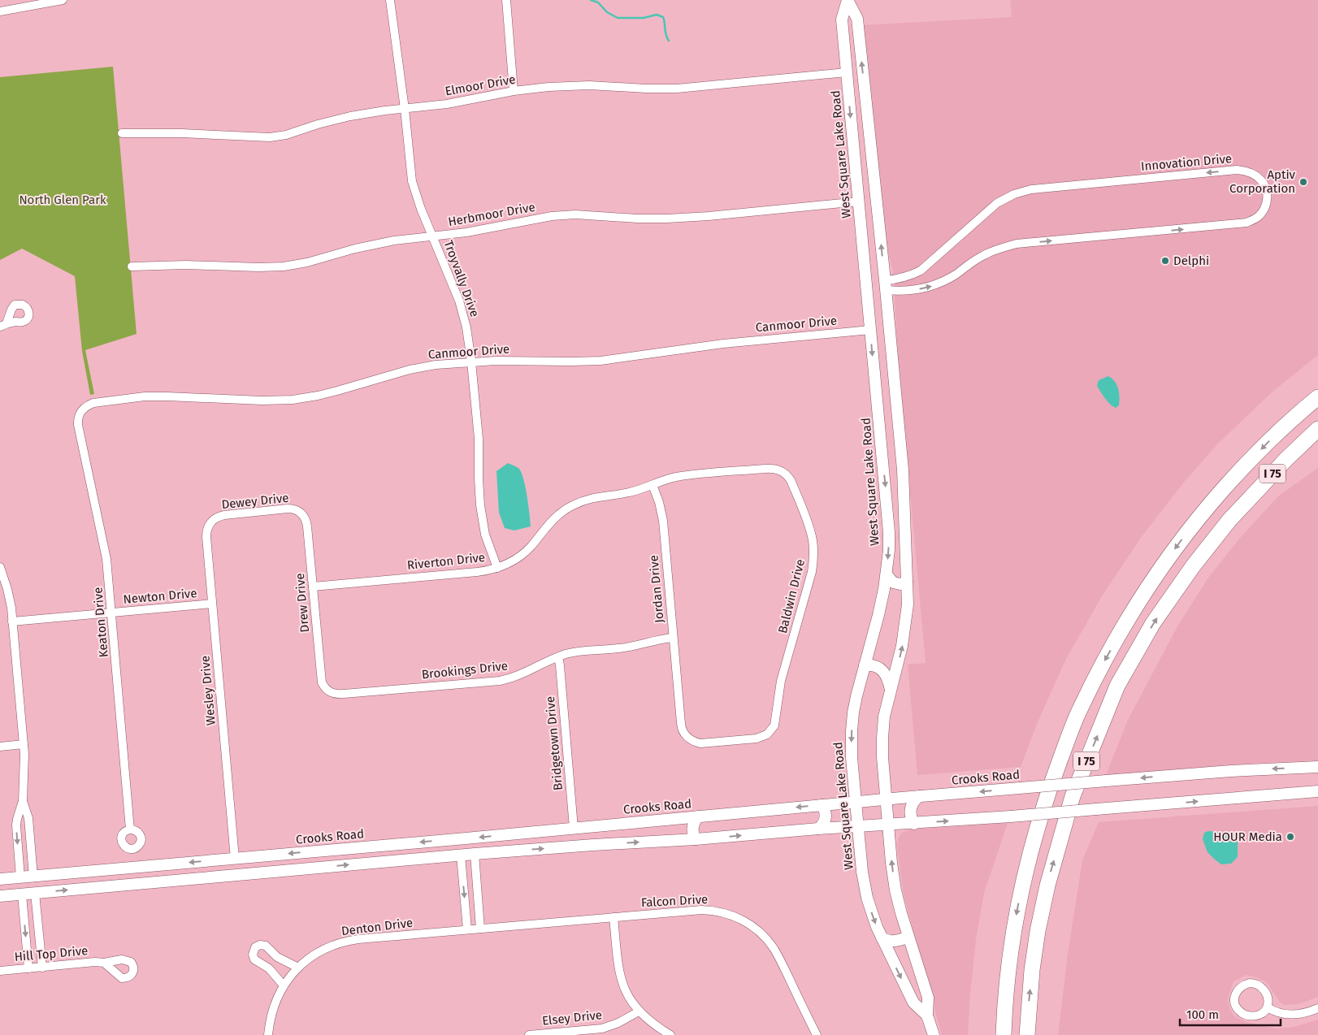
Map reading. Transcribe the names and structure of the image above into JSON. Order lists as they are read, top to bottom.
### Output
{
  "streets": {
    "highway": ["I 75"],
    "main road": ["West Square Lake Road", "Crooks Road"],
    "street": [
      "Elmoor Drive",
      "Innovation Drive",
      "Herbmoor Drive",
      "Troyvally Drive",
      "Canmoor Drive",
      "Dewey Drive",
      "Riverton Drive",
      "Jordan Drive",
      "Newton Drive",
      "Baldwin Drive",
      "Drew Drive",
      "Keaton Drive",
      "Brookings Drive",
      "Wesley Drive",
      "Bridgetown Drive",
      "Falcon Drive",
      "Denton Drive",
      "Hill Top Drive",
      "Elsey Drive"
    ]
  },
  "crossings": [
    ["Elmoor Drive", "West Square Lake Road"],
    ["Elmoor Drive", "Troyvally Drive"],
    ["West Square Lake Road", "Innovation Drive"],
    ["West Square Lake Road", "Herbmoor Drive"],
    ["West Square Lake Road", "Canmoor Drive"],
    ["West Square Lake Road", "Crooks Road"],
    ["Herbmoor Drive", "Troyvally Drive"],
    ["Troyvally Drive", "Canmoor Drive"],
    ["Troyvally Drive", "Riverton Drive"],
    ["Canmoor Drive", "Keaton Drive"],
    ["Dewey Drive", "Drew Drive"],
    ["Dewey Drive", "Wesley Drive"],
    ["Riverton Drive", "Jordan Drive"],
    ["Riverton Drive", "Baldwin Drive"],
    ["Riverton Drive", "Drew Drive"],
    ["Jordan Drive", "Baldwin Drive"],
    ["Jordan Drive", "Brookings Drive"],
    ["Newton Drive", "Keaton Drive"],
    ["Newton Drive", "Wesley Drive"],
    ["Drew Drive", "Brookings Drive"],
    ["Brookings Drive", "Bridgetown Drive"],
    ["Wesley Drive", "Crooks Road"],
    ["Bridgetown Drive", "Crooks Road"],
    ["Falcon Drive", "Denton Drive"]
  ],
  "parks": ["North Glen Park"],
  "places": ["Aptiv Corporation", "Delphi", "HOUR Media"],
  "scale_bar": "100 m"
}
